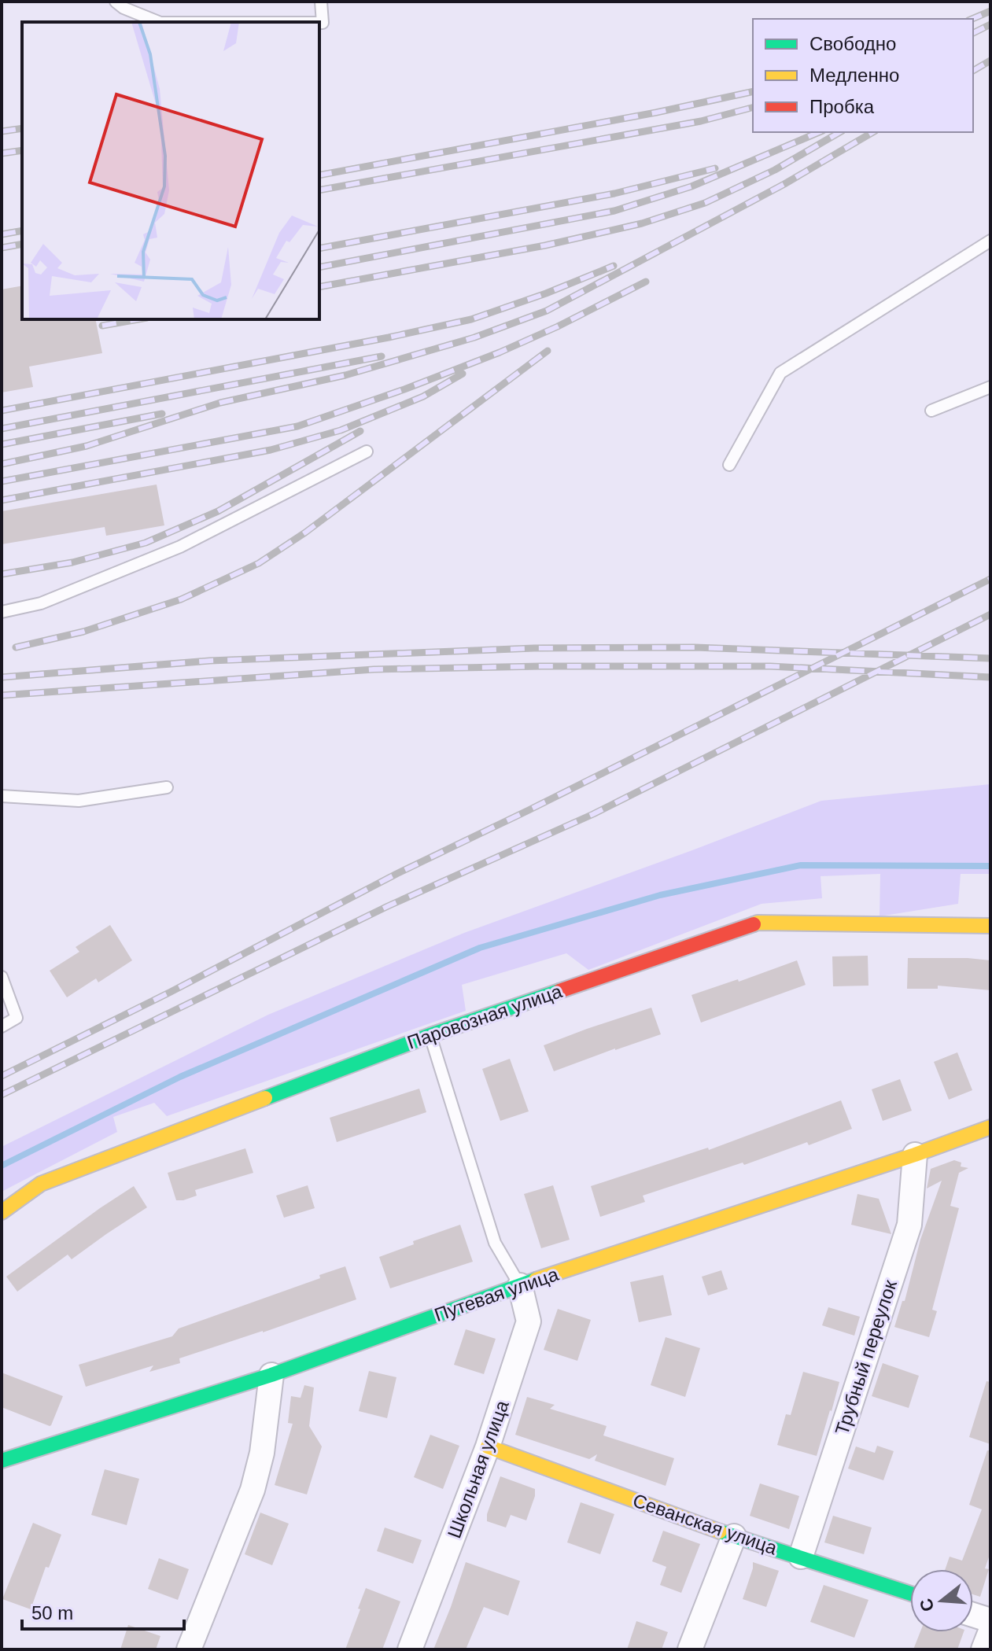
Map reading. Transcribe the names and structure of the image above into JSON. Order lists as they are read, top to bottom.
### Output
{
  "streets": {
    "street": [
      "Паровозная улица",
      "Путевая улица",
      "Трубный переулок",
      "Школьная улица",
      "Севанская улица"
    ]
  },
  "crossings": [
    ["Путевая улица", "Трубный переулок"],
    ["Путевая улица", "Школьная улица"],
    ["Трубный переулок", "Севанская улица"],
    ["Школьная улица", "Севанская улица"]
  ],
  "legend": ["Свободно", "Медленно", "Пробка"],
  "scale_bar": "50 m",
  "north": "left"
}
